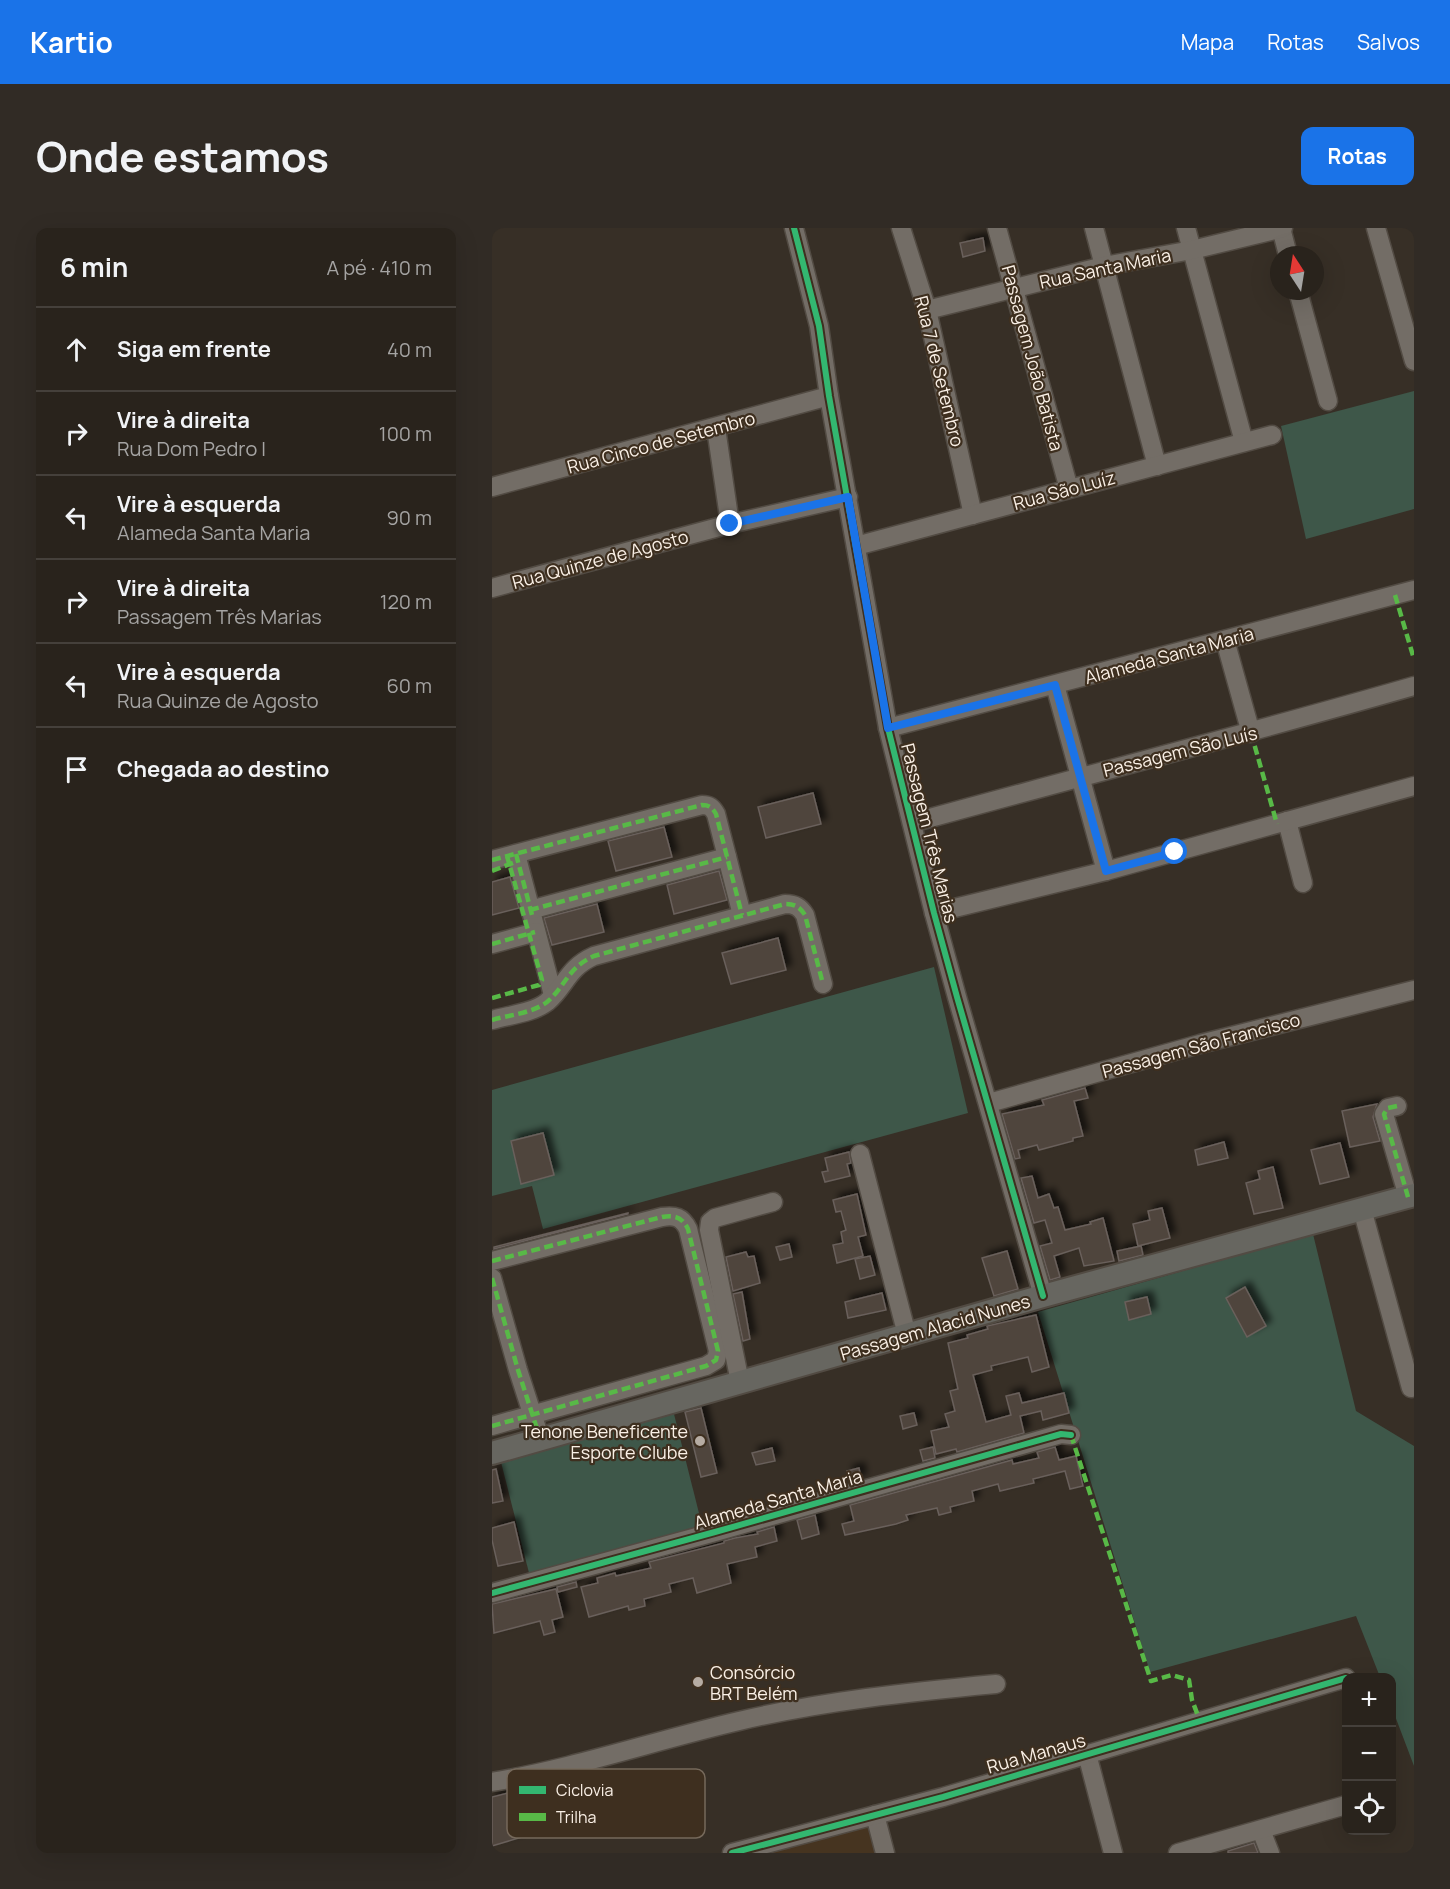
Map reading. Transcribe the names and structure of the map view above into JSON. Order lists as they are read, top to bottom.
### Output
{
  "streets": {
    "main road": ["Passagem Alacid Nunes"],
    "street": [
      "Rua Santa Maria",
      "Passagem João Batista",
      "Rua 7 de Setembro",
      "Rua Cinco de Setembro",
      "Rua São Luíz",
      "Rua Quinze de Agosto",
      "Alameda Santa Maria",
      "Passagem São Luís",
      "Passagem Três Marias",
      "Passagem São Francisco",
      "Rua Manaus"
    ]
  },
  "crossings": [
    ["Rua Santa Maria", "Passagem João Batista"],
    ["Rua Santa Maria", "Rua 7 de Setembro"],
    ["Passagem João Batista", "Rua São Luíz"],
    ["Rua 7 de Setembro", "Rua São Luíz"],
    ["Rua Cinco de Setembro", "Passagem Três Marias"],
    ["Rua São Luíz", "Passagem Três Marias"],
    ["Rua Quinze de Agosto", "Passagem Três Marias"],
    ["Alameda Santa Maria", "Passagem Três Marias"],
    ["Passagem São Luís", "Passagem Três Marias"],
    ["Passagem Três Marias", "Passagem São Francisco"],
    ["Passagem Três Marias", "Passagem Alacid Nunes"]
  ],
  "places": ["Tenone Beneficente Esporte Clube", "Consórcio BRT Belém"],
  "legend": ["Ciclovia", "Trilha"],
  "north": "top",
  "page": {
    "header": "Kartio",
    "nav": ["Mapa", "Rotas", "Salvos"],
    "title": "Onde estamos",
    "buttons": "Rotas",
    "heading": ["6 min", "A pé · 410 m"],
    "list": [
      ["Siga em frente", "40 m"],
      ["Vire à direita", "Rua Dom Pedro I", "100 m"],
      ["Vire à esquerda", "Alameda Santa Maria", "90 m"],
      ["Vire à direita", "Passagem Três Marias", "120 m"],
      ["Vire à esquerda", "Rua Quinze de Agosto", "60 m"],
      "Chegada ao destino"
    ],
    "map_buttons": ["+", "−"]
  }
}
